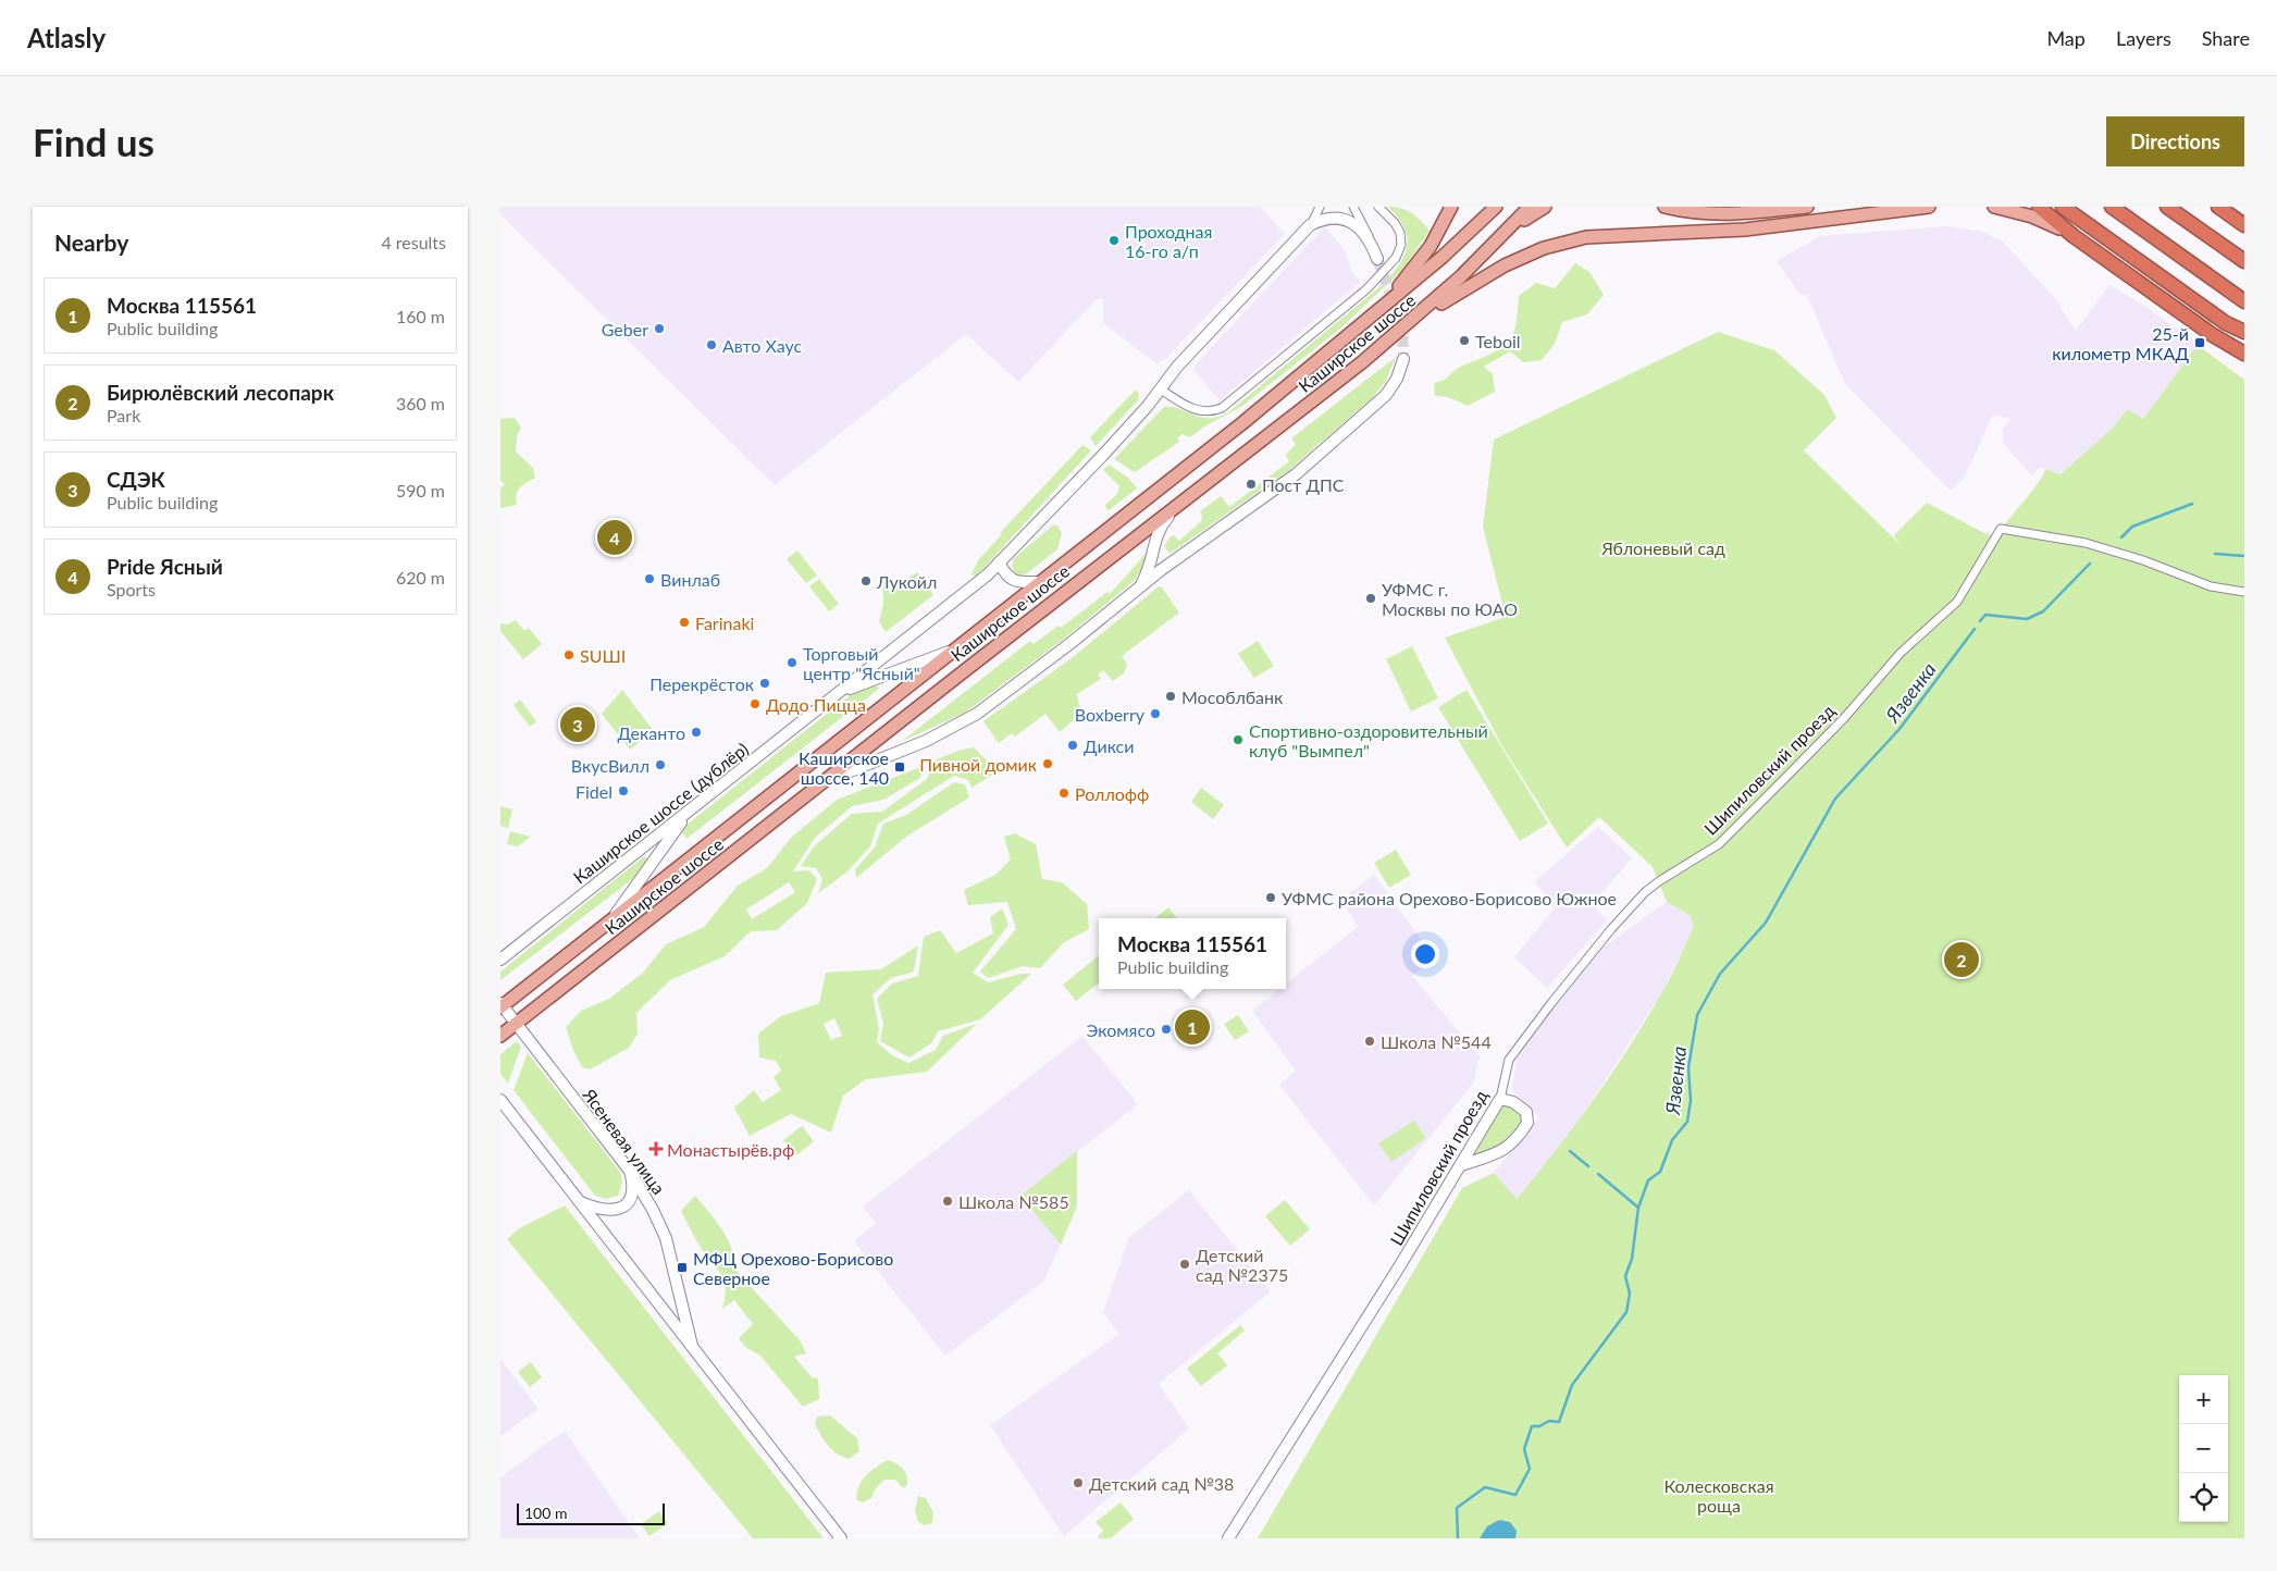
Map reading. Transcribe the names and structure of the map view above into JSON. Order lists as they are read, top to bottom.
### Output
{
  "streets": {
    "main road": [
      "Каширское шоссе",
      "Шипиловский проезд",
      "Каширское шоссе (дублёр)",
      "Ясеневая улица"
    ]
  },
  "crossings": [
    ["Каширское шоссе", "Ясеневая улица"]
  ],
  "water": ["Язвенка"],
  "parks": ["Яблоневый сад", "Колесковская роща"],
  "places": {
    "other": [
      "Проходная 16-го а/п",
      "Geber",
      "Teboil",
      "Авто Хаус",
      "Пост ДПС",
      "Винлаб",
      "Лукойл",
      "УФМС г. Москвы по ЮАО",
      "Farinaki",
      "SUШI",
      "Торговый центр \"Ясный\"",
      "Перекрёсток",
      "Мособлбанк",
      "Додо Пицца",
      "Boxberry",
      "Деканто",
      "Спортивно-оздоровительный клуб \"Вымпел\"",
      "Дикси",
      "Пивной домик",
      "ВкусВилл",
      "Fidel",
      "Роллофф",
      "УФМС района Орехово-Борисово Южное",
      "Экомясо",
      "Школа №544",
      "Школа №585",
      "Детский сад №2375",
      "Детский сад №38"
    ],
    "transit": ["25-й километр МКАД", "Каширское шоссе, 140", "МФЦ Орехово-Борисово Северное"],
    "health": ["Монастырёв.рф"]
  },
  "scale_bar": "100 m",
  "page": {
    "header": "Atlasly",
    "nav": ["Map", "Layers", "Share"],
    "buttons": "Directions",
    "title": "Find us",
    "heading": ["Nearby", "4 results"],
    "list": [
      {
        "mark": "1",
        "name": "Москва 115561",
        "note": "Public building",
        "value": "160 m"
      },
      {
        "mark": "2",
        "name": "Бирюлёвский лесопарк",
        "note": "Park",
        "value": "360 m"
      },
      {
        "mark": "3",
        "name": "СДЭК",
        "note": "Public building",
        "value": "590 m"
      },
      {
        "mark": "4",
        "name": "Pride Ясный",
        "note": "Sports",
        "value": "620 m"
      }
    ],
    "pins": [
      "4",
      "3",
      "2",
      "1"
    ],
    "popup": ["Москва 115561", "Public building"],
    "map_buttons": ["+", "−"],
    "scale": "100 m"
  }
}
